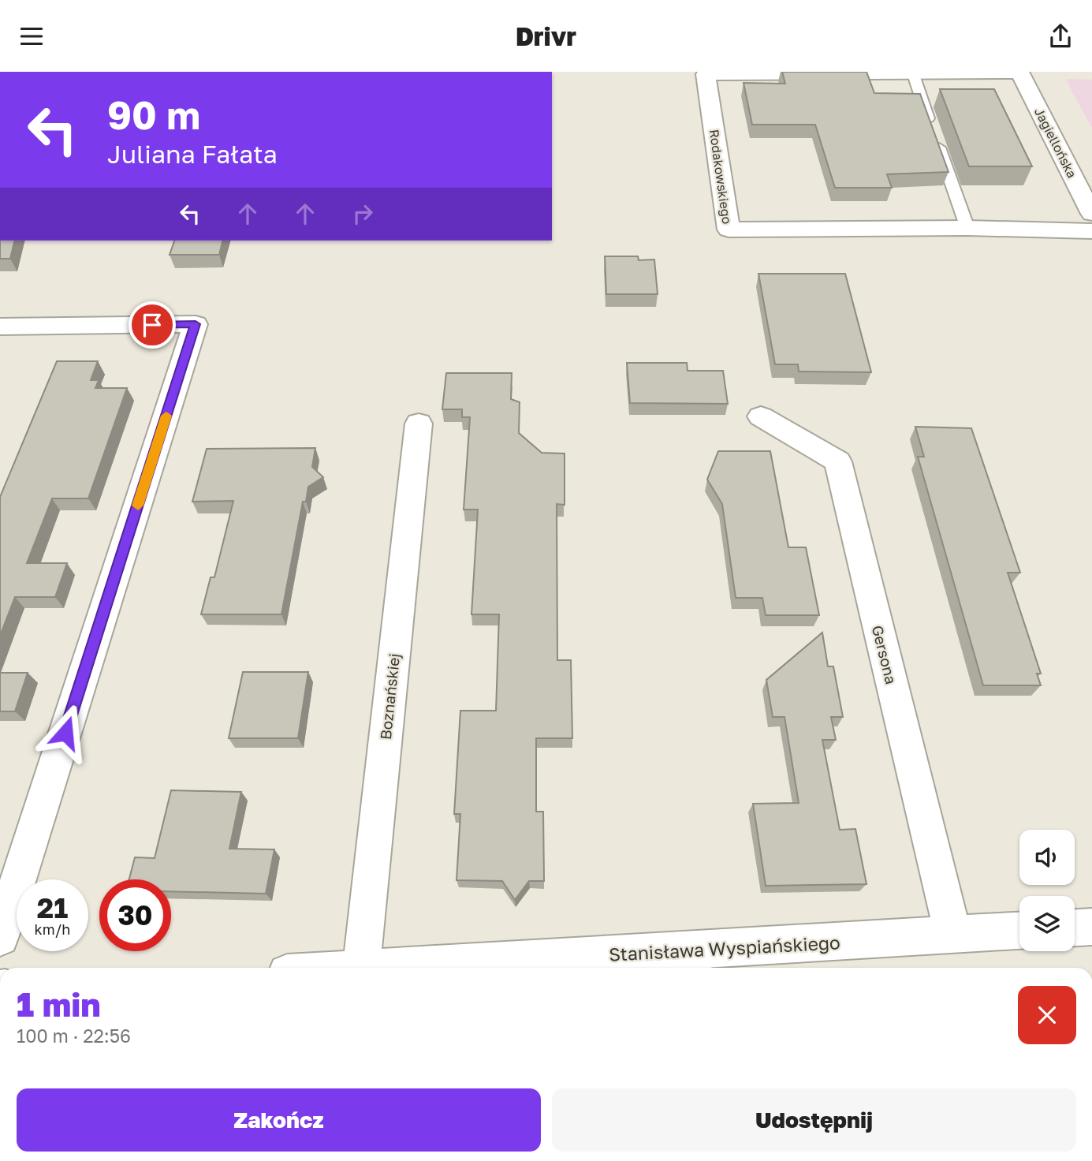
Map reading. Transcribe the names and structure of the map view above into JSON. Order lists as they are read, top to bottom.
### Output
{
  "streets": {
    "street": [
      "Jagiellońska",
      "Rodakowskiego",
      "Gersona",
      "Boznańskiej",
      "Stanisława Wyspiańskiego"
    ]
  },
  "crossings": [
    ["Jagiellońska", "Rodakowskiego"],
    ["Gersona", "Stanisława Wyspiańskiego"]
  ],
  "page": {
    "header": "Drivr",
    "turn": ["90 m", "Juliana Fałata"],
    "speed": "21 km/h",
    "limit": "30",
    "heading": ["1 min", "100 m · 22:56"],
    "buttons": ["Zakończ", "Udostępnij"]
  }
}
